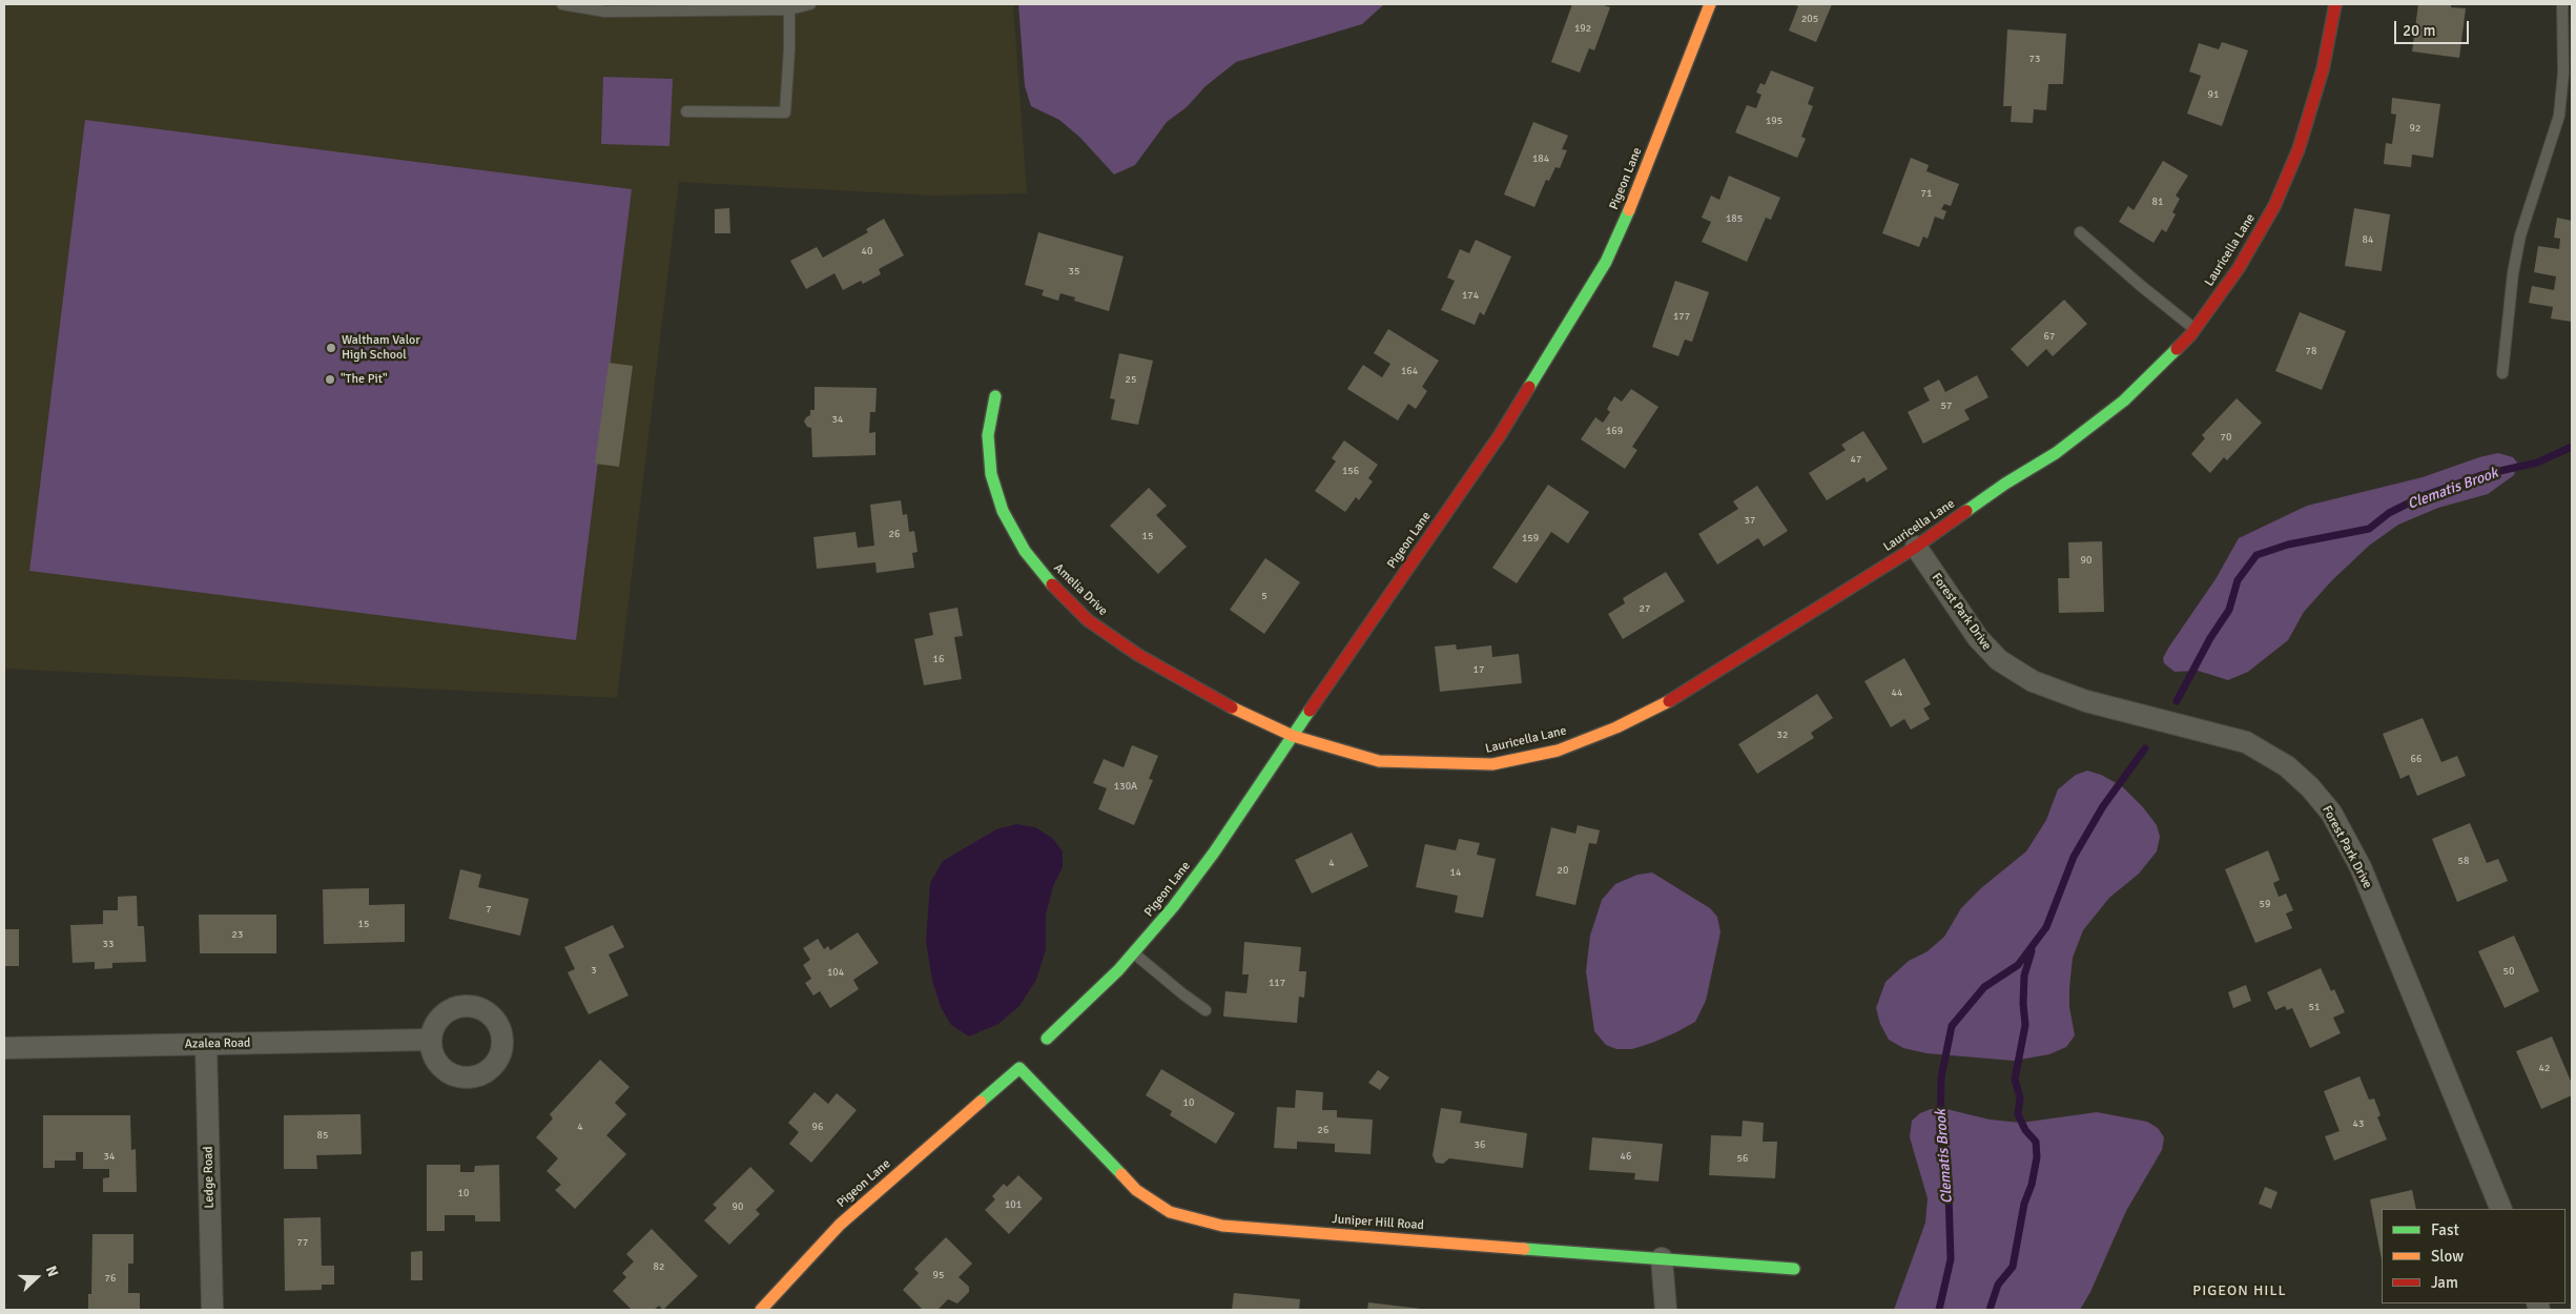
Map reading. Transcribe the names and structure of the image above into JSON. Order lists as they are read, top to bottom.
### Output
{
  "streets": {
    "street": [
      "Pigeon Lane",
      "Lauricella Lane",
      "Amelia Drive",
      "Forest Park Drive",
      "Azalea Road",
      "Ledge Road",
      "Juniper Hill Road"
    ]
  },
  "crossings": [
    ["Pigeon Lane", "Lauricella Lane"],
    ["Pigeon Lane", "Amelia Drive"],
    ["Pigeon Lane", "Juniper Hill Road"],
    ["Lauricella Lane", "Amelia Drive"],
    ["Lauricella Lane", "Forest Park Drive"],
    ["Azalea Road", "Ledge Road"]
  ],
  "districts": ["PIGEON HILL"],
  "water": ["Clematis Brook"],
  "places": ["Waltham Valor High School", "\"The Pit\""],
  "house_numbers": [
    "205",
    "192",
    "73",
    "91",
    "195",
    "92",
    "184",
    "71",
    "81",
    "185",
    "84",
    "40",
    "35",
    "174",
    "177",
    "67",
    "78",
    "164",
    "25",
    "57",
    "34",
    "169",
    "70",
    "47",
    "156",
    "37",
    "26",
    "15",
    "159",
    "90",
    "5",
    "27",
    "16",
    "17",
    "44",
    "32",
    "66",
    "130A",
    "58",
    "4",
    "20",
    "14",
    "59",
    "7",
    "15",
    "23",
    "33",
    "3",
    "50",
    "104",
    "117",
    "51",
    "42",
    "10",
    "43",
    "4",
    "96",
    "26",
    "85",
    "36",
    "34",
    "46",
    "56",
    "10",
    "101",
    "90",
    "77",
    "82",
    "95",
    "76"
  ],
  "legend": ["Fast", "Slow", "Jam"],
  "scale_bar": "20 m",
  "north": "right"
}
